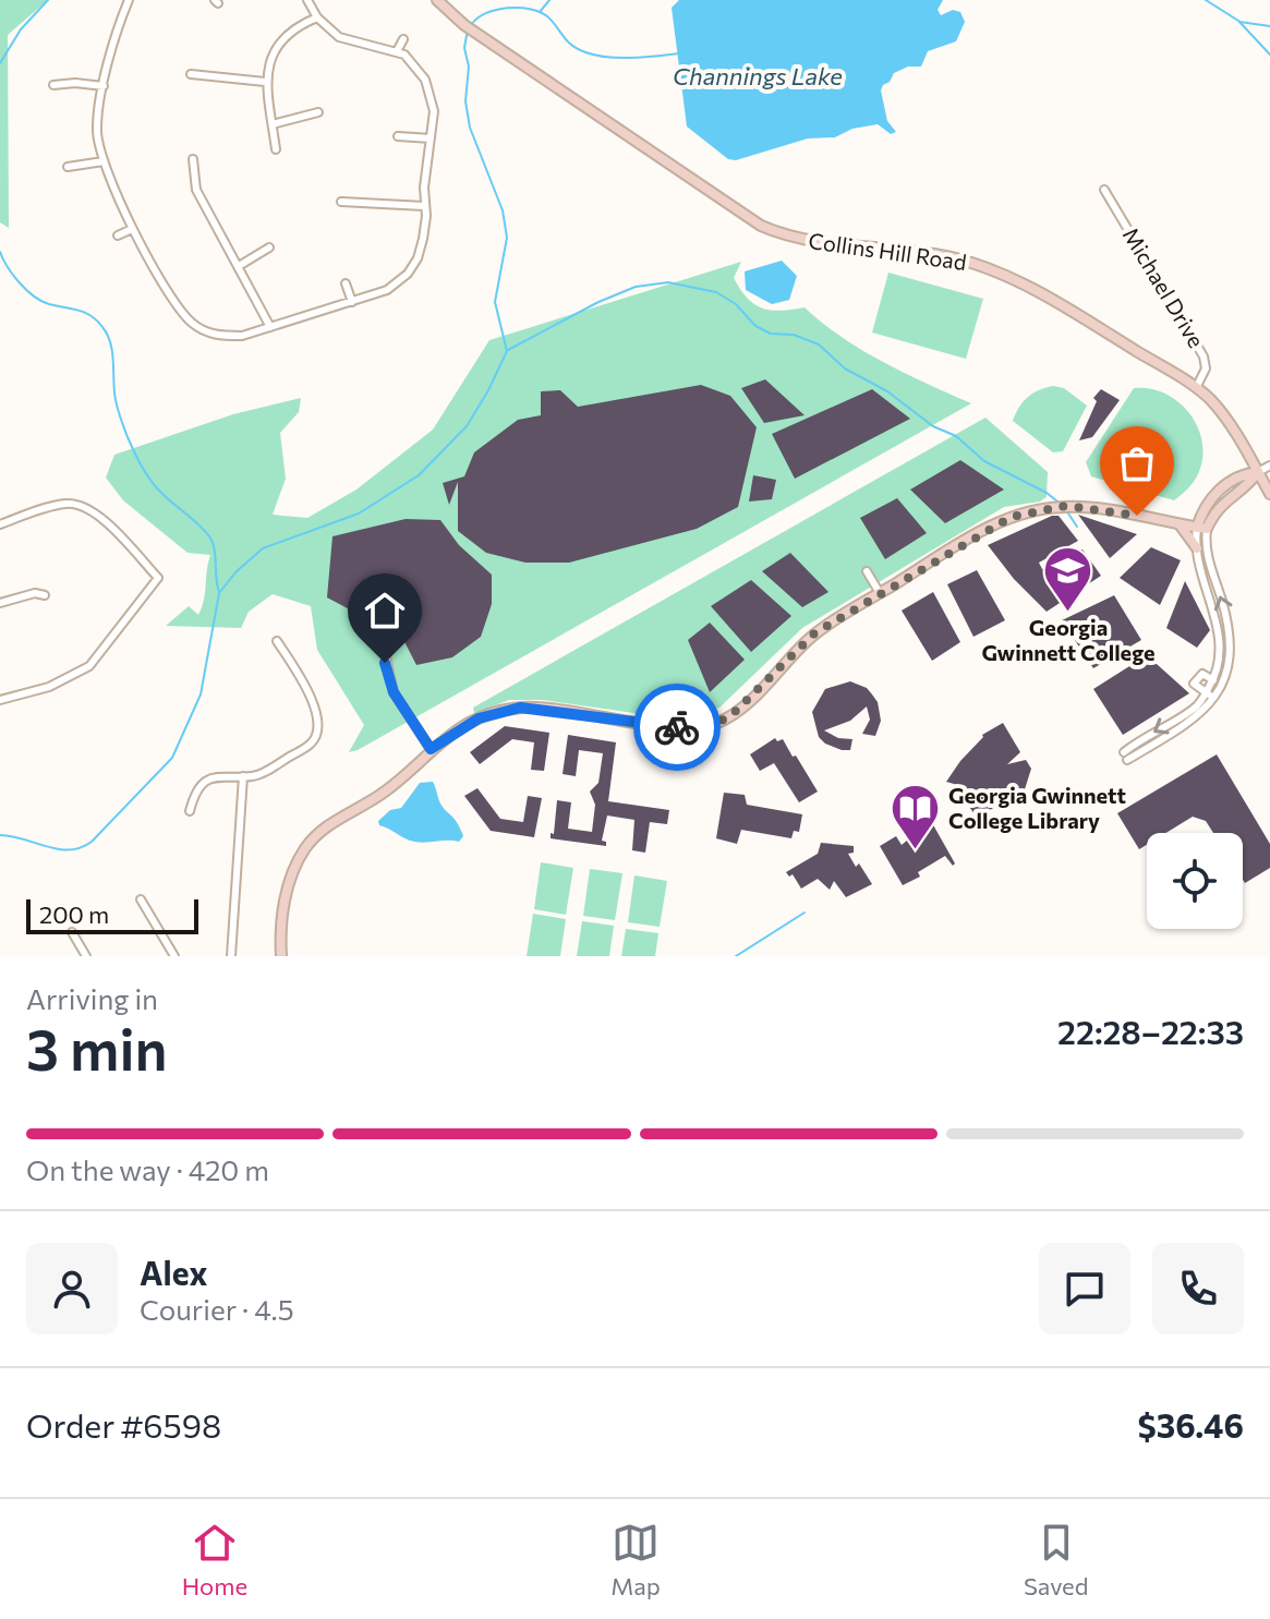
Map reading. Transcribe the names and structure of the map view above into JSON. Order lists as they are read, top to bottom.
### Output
{
  "streets": {
    "street": ["Collins Hill Road", "Michael Drive"]
  },
  "crossings": [
    ["Collins Hill Road", "Michael Drive"]
  ],
  "water": ["Channings Lake"],
  "places": {
    "school or university": ["Georgia Gwinnett College"],
    "library": ["Georgia Gwinnett College Library"]
  },
  "scale_bar": "200 m",
  "page": {
    "scale": "200 m",
    "heading": ["3 min", "Arriving in", "22:28–22:33"],
    "panel": [
      "Alex",
      "Courier · 4.5",
      "Order #6598",
      "$36.46"
    ],
    "bar": "On the way · 420 m",
    "tabs": ["Home", "Map", "Saved"]
  }
}
